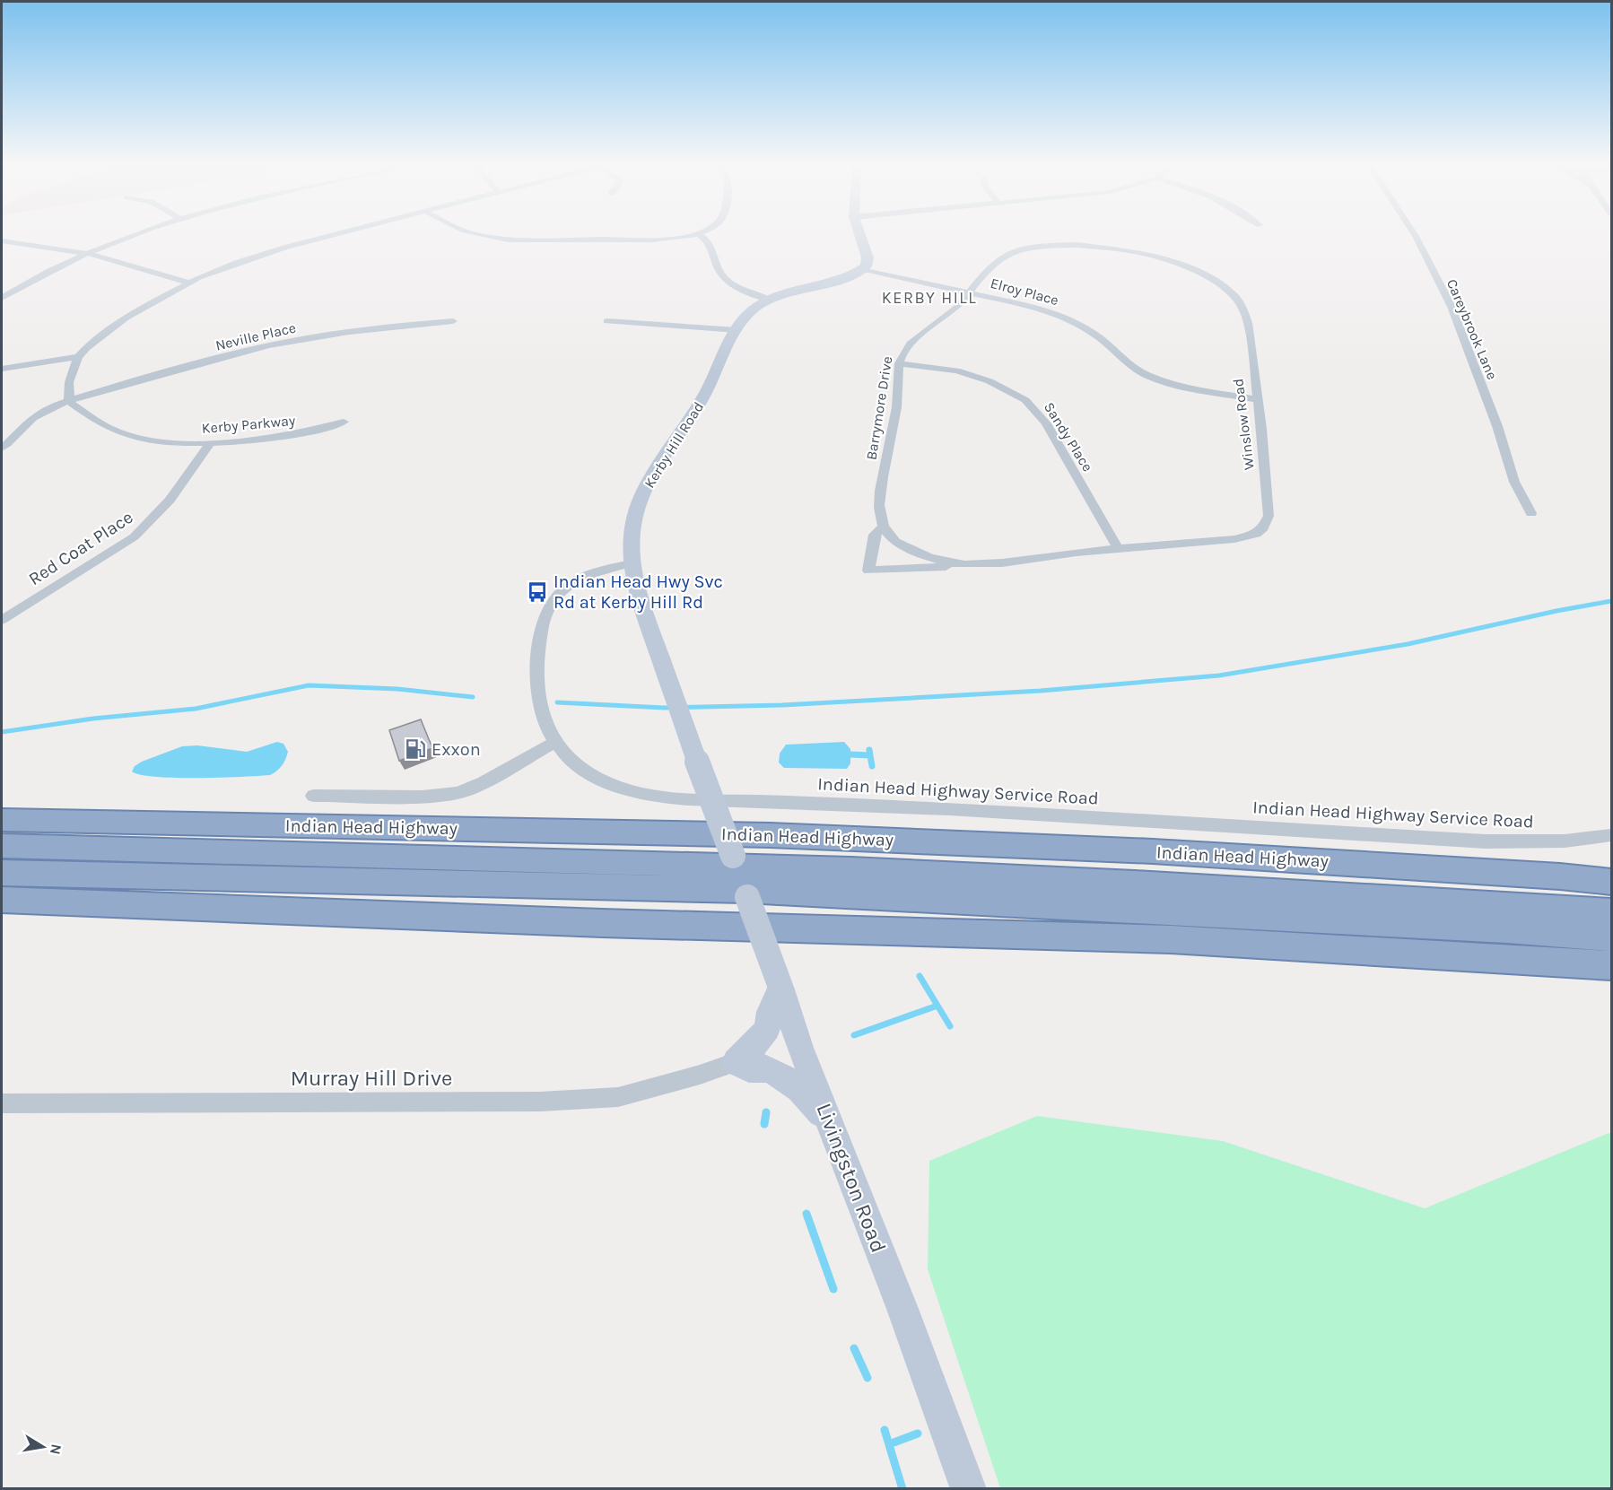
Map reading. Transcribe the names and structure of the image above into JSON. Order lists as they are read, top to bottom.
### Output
{
  "streets": {
    "highway": ["Indian Head Highway"],
    "main road": ["Kerby Hill Road", "Livingston Road"],
    "street": [
      "Elroy Place",
      "Careybrook Lane",
      "Neville Place",
      "Barrymore Drive",
      "Kerby Parkway",
      "Winslow Road",
      "Sandy Place",
      "Red Coat Place",
      "Indian Head Highway Service Road",
      "Murray Hill Drive"
    ]
  },
  "crossings": [
    ["Elroy Place", "Barrymore Drive"],
    ["Elroy Place", "Winslow Road"],
    ["Elroy Place", "Kerby Hill Road"],
    ["Neville Place", "Kerby Parkway"],
    ["Barrymore Drive", "Winslow Road"],
    ["Barrymore Drive", "Sandy Place"],
    ["Kerby Parkway", "Red Coat Place"],
    ["Winslow Road", "Sandy Place"],
    ["Kerby Hill Road", "Indian Head Highway Service Road"],
    ["Kerby Hill Road", "Livingston Road"]
  ],
  "districts": ["KERBY HILL"],
  "places": {
    "bus stop": ["Indian Head Hwy Svc Rd at Kerby Hill Rd"],
    "fuel station": ["Exxon"]
  },
  "north": "right"
}
